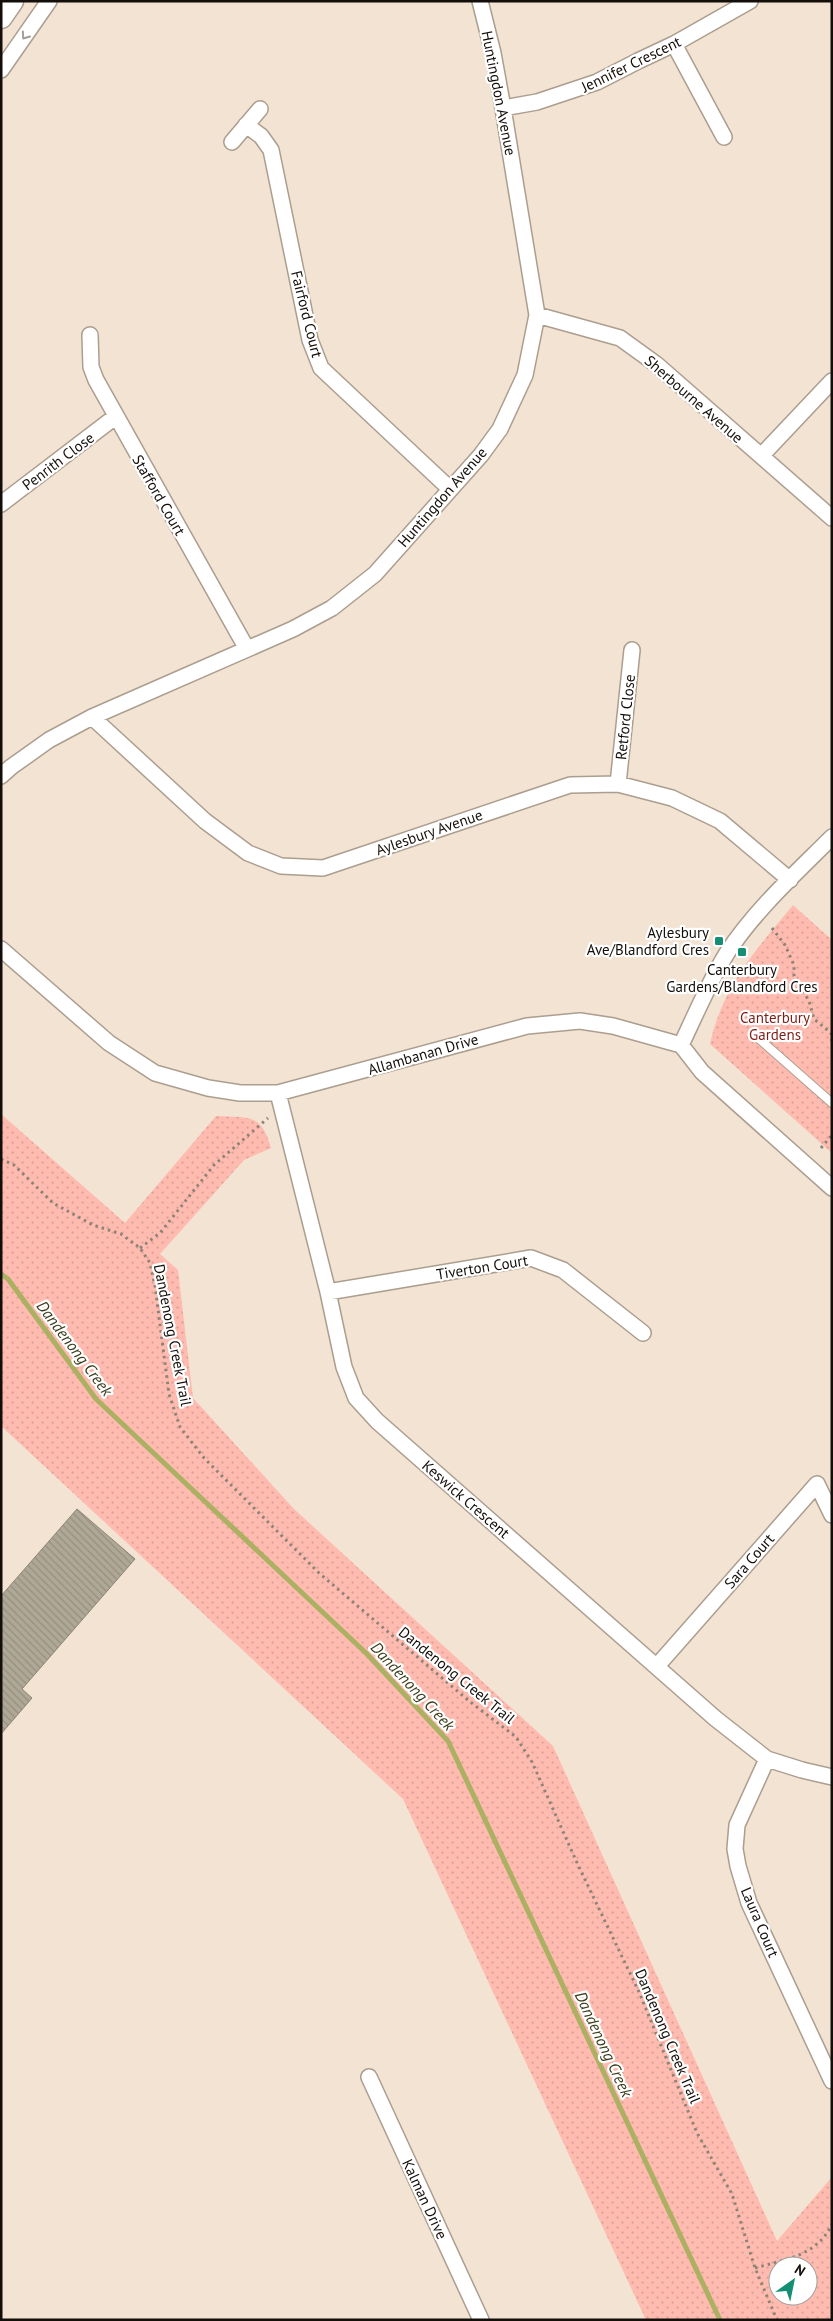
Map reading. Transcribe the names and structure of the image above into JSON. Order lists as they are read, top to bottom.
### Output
{
  "streets": {
    "street": [
      "Jennifer Crescent",
      "Huntingdon Avenue",
      "Fairford Court",
      "Sherbourne Avenue",
      "Penrith Close",
      "Stafford Court",
      "Retford Close",
      "Aylesbury Avenue",
      "Allambanan Drive",
      "Tiverton Court",
      "Keswick Crescent",
      "Sara Court",
      "Laura Court",
      "Kalman Drive"
    ],
    "path": ["Dandenong Creek Trail"]
  },
  "crossings": [
    ["Jennifer Crescent", "Huntingdon Avenue"],
    ["Huntingdon Avenue", "Fairford Court"],
    ["Huntingdon Avenue", "Sherbourne Avenue"],
    ["Huntingdon Avenue", "Stafford Court"],
    ["Huntingdon Avenue", "Aylesbury Avenue"],
    ["Penrith Close", "Stafford Court"],
    ["Retford Close", "Aylesbury Avenue"],
    ["Allambanan Drive", "Keswick Crescent"],
    ["Tiverton Court", "Keswick Crescent"],
    ["Keswick Crescent", "Sara Court"],
    ["Keswick Crescent", "Laura Court"]
  ],
  "water": ["Dandenong Creek"],
  "parks": ["Canterbury Gardens"],
  "places": {
    "transit": ["Aylesbury Ave/Blandford Cres", "Canterbury Gardens/Blandford Cres"]
  },
  "north": "top right"
}
